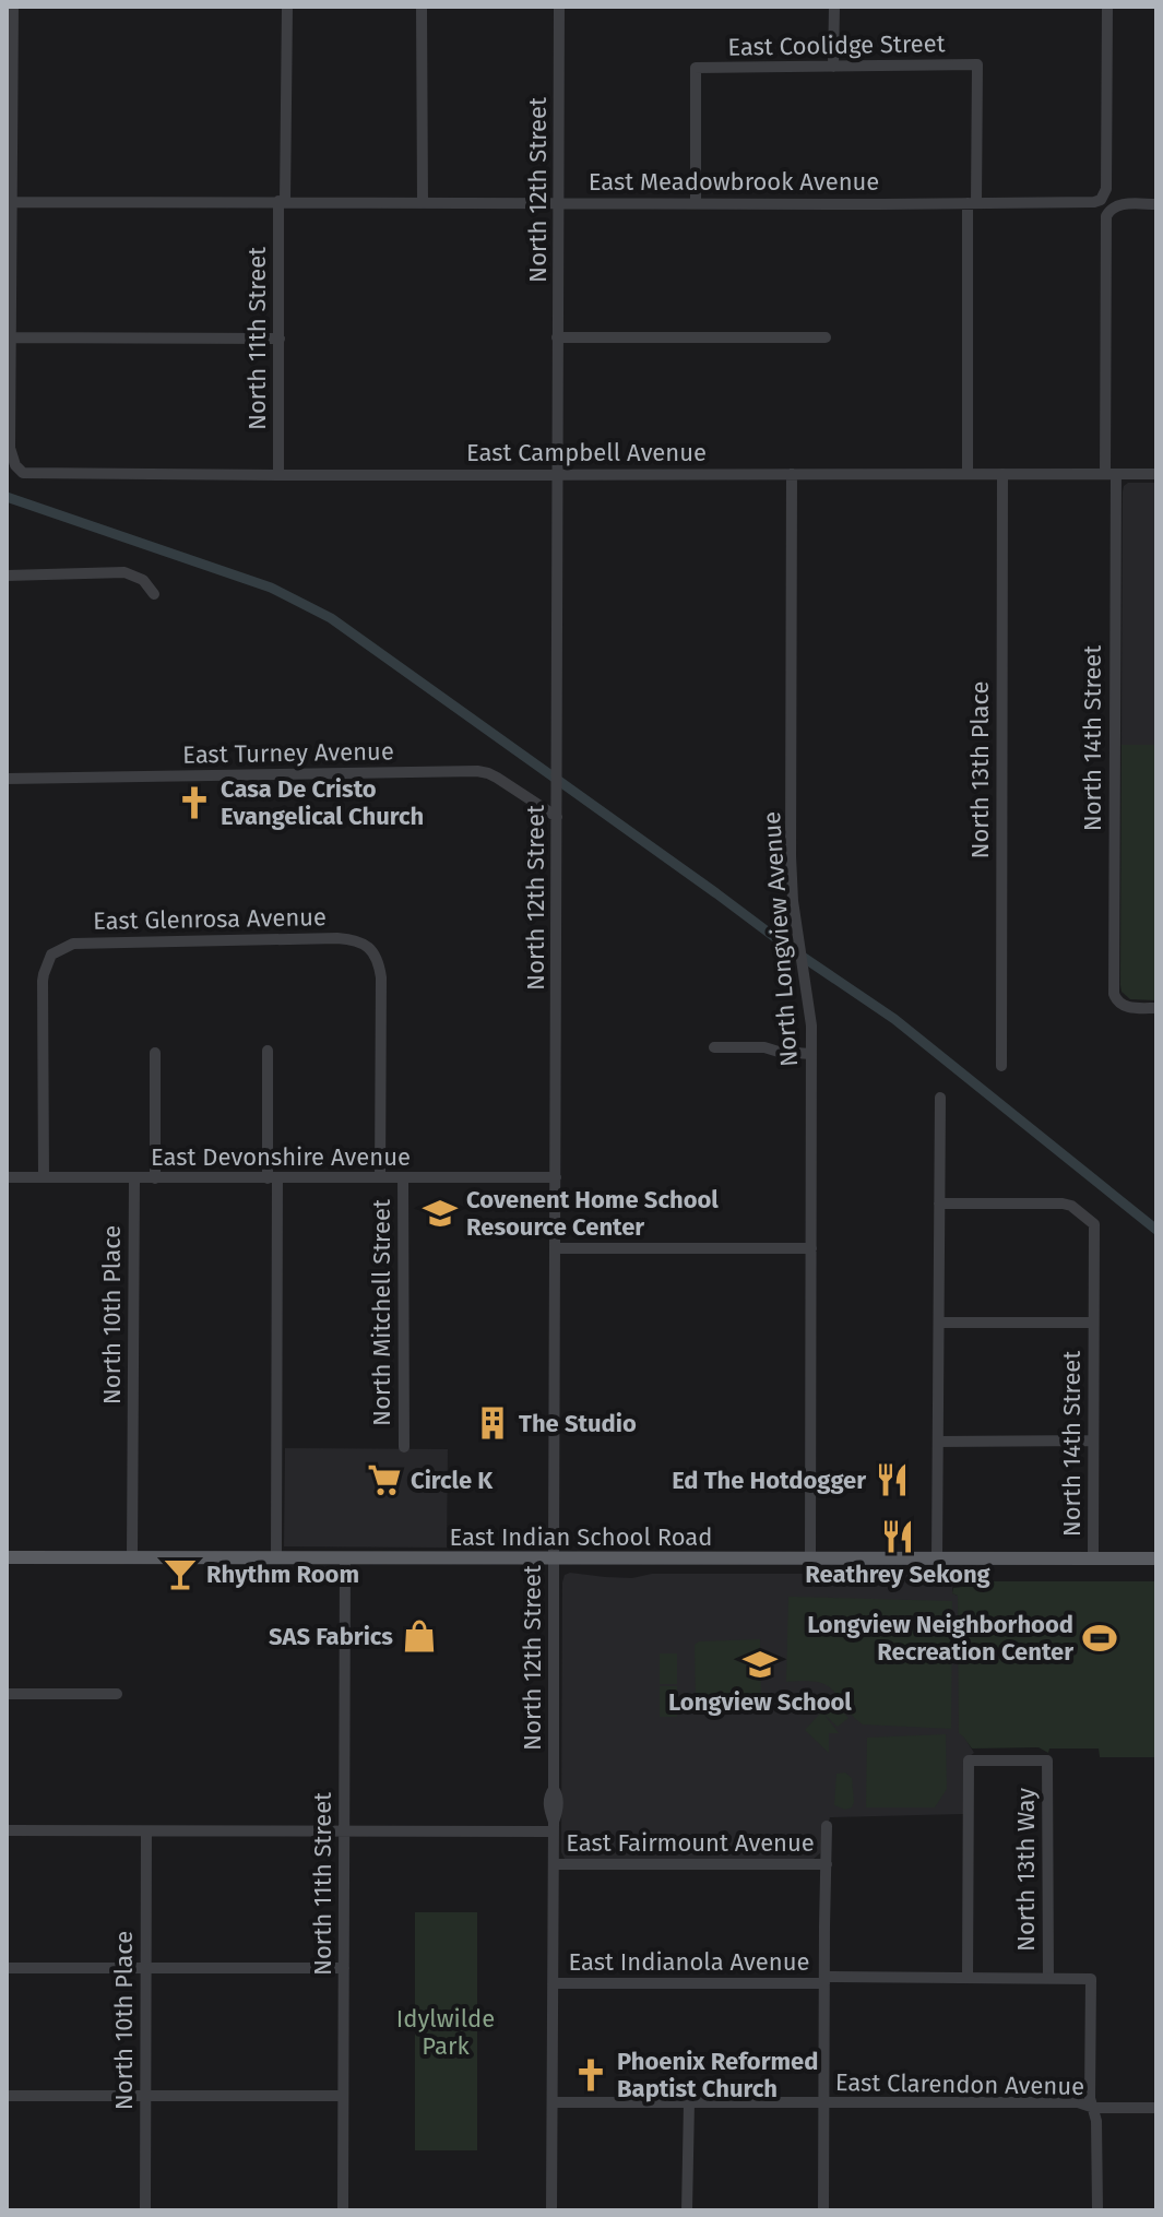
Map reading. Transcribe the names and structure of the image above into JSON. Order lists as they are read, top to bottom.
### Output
{
  "streets": {
    "main road": ["East Indian School Road"],
    "street": [
      "East Coolidge Street",
      "East Meadowbrook Avenue",
      "North 12th Street",
      "North 11th Street",
      "East Campbell Avenue",
      "North 14th Street",
      "East Turney Avenue",
      "North 13th Place",
      "East Glenrosa Avenue",
      "North Longview Avenue",
      "East Devonshire Avenue",
      "North Mitchell Street",
      "North 10th Place",
      "East Fairmount Avenue",
      "North 13th Way",
      "East Indianola Avenue",
      "East Clarendon Avenue"
    ]
  },
  "crossings": [
    ["East Coolidge Street", "East Meadowbrook Avenue"],
    ["East Meadowbrook Avenue", "North 12th Street"],
    ["East Meadowbrook Avenue", "North 11th Street"],
    ["North 12th Street", "East Campbell Avenue"],
    ["North 12th Street", "East Turney Avenue"],
    ["North 12th Street", "East Devonshire Avenue"],
    ["North 12th Street", "East Indian School Road"],
    ["North 12th Street", "East Fairmount Avenue"],
    ["North 12th Street", "East Indianola Avenue"],
    ["North 12th Street", "East Clarendon Avenue"],
    ["North 11th Street", "East Campbell Avenue"],
    ["North 11th Street", "East Indian School Road"],
    ["North 11th Street", "East Fairmount Avenue"],
    ["East Campbell Avenue", "North 14th Street"],
    ["East Campbell Avenue", "North 13th Place"],
    ["East Campbell Avenue", "North Longview Avenue"],
    ["North 14th Street", "East Indian School Road"],
    ["East Glenrosa Avenue", "East Devonshire Avenue"],
    ["North Longview Avenue", "East Indian School Road"],
    ["East Devonshire Avenue", "North Mitchell Street"],
    ["East Devonshire Avenue", "North 10th Place"],
    ["North 10th Place", "East Indian School Road"],
    ["North 10th Place", "East Fairmount Avenue"],
    ["North 13th Way", "East Indianola Avenue"],
    ["East Indianola Avenue", "East Clarendon Avenue"]
  ],
  "parks": ["Idylwilde Park"],
  "places": {
    "church": ["Casa De Cristo Evangelical Church", "Phoenix Reformed Baptist Church"],
    "school or university": ["Covenent Home School Resource Center", "Longview School"],
    "building": ["The Studio"],
    "supermarket": ["Circle K"],
    "restaurant": ["Ed The Hotdogger", "Reathrey Sekong"],
    "bar": ["Rhythm Room"],
    "shop": ["SAS Fabrics"],
    "sports": ["Longview Neighborhood Recreation Center"]
  }
}
